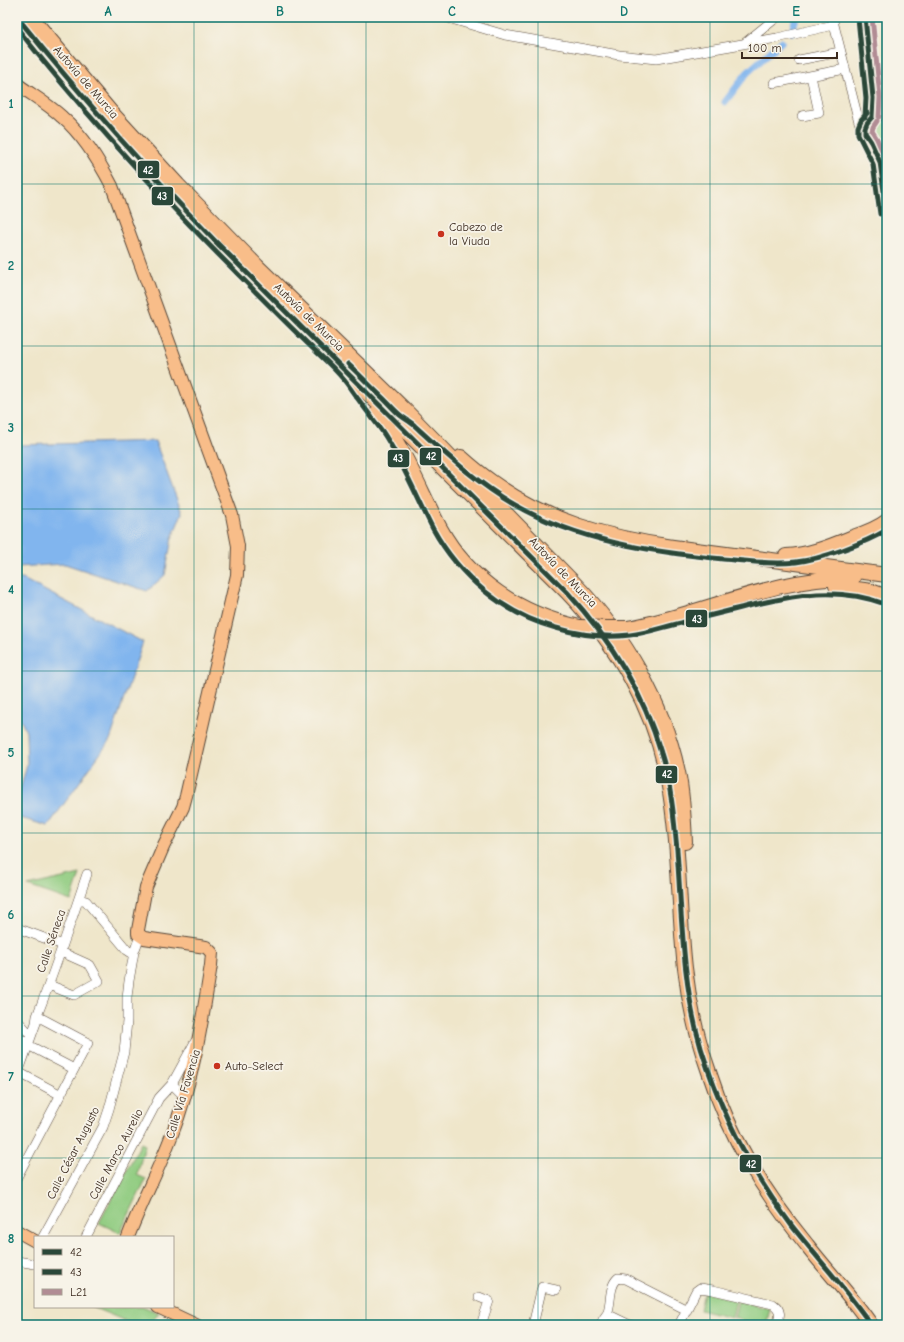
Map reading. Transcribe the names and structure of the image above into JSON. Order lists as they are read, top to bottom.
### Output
{
  "streets": {
    "highway": ["Autovía de Murcia"],
    "main road": ["Calle Vía Favencia"],
    "street": ["Calle Séneca", "Calle César Augusto", "Calle Marco Aurelio"]
  },
  "crossings": [
    ["Calle Vía Favencia", "Calle César Augusto"],
    ["Calle Vía Favencia", "Calle Marco Aurelio"]
  ],
  "places": ["Cabezo de la Viuda", "Auto-Select"],
  "lines": ["transit line 42", "transit line L21", "transit line 43"],
  "legend": ["42", "43", "L21"],
  "scale_bar": "100 m",
  "grid": {
    "columns": [
      "A",
      "B",
      "C",
      "D",
      "E"
    ],
    "rows": [
      "1",
      "2",
      "3",
      "4",
      "5",
      "6",
      "7",
      "8"
    ]
  }
}
